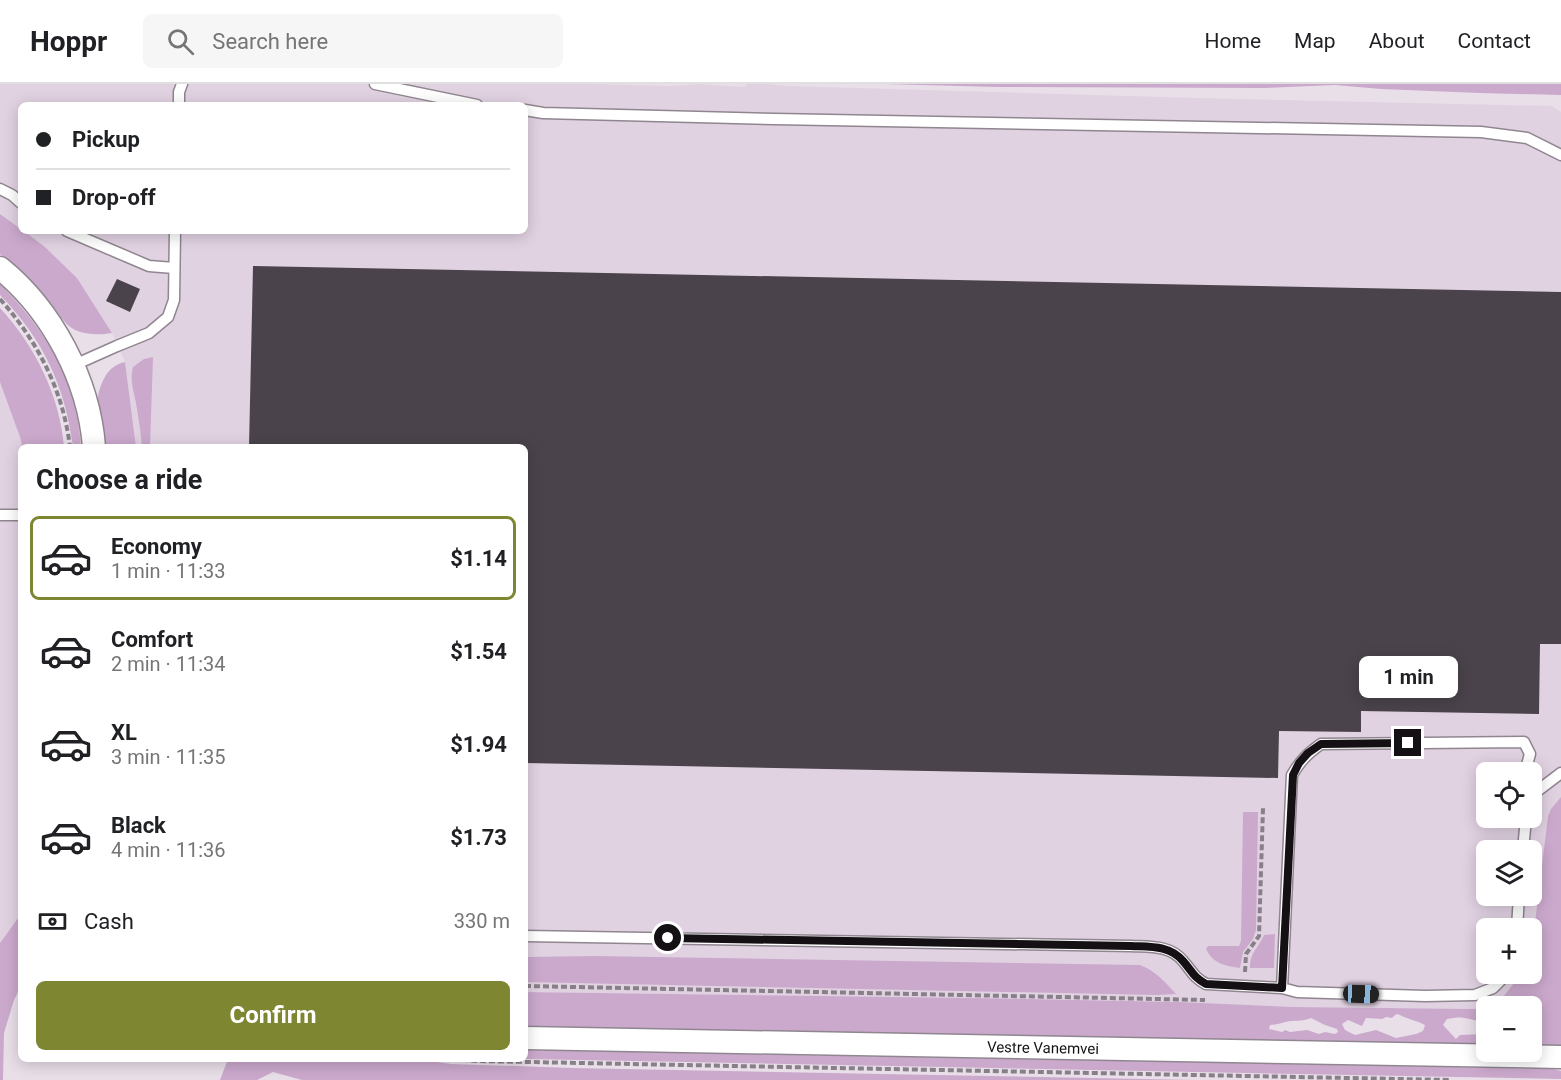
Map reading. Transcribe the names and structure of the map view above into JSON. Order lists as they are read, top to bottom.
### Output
{
  "streets": {
    "street": ["Vestre Vanemvei"]
  },
  "page": {
    "header": "Hoppr",
    "search": "Search here",
    "nav": [
      "Home",
      "Map",
      "About",
      "Contact"
    ],
    "banner": ["Pickup", "Drop-off"],
    "heading": "Choose a ride",
    "list": [
      {
        "name": "Economy",
        "note": "1 min · 11:33",
        "value": "$1.14"
      },
      {
        "name": "Comfort",
        "note": "2 min · 11:34",
        "value": "$1.54"
      },
      {
        "name": "XL",
        "note": "3 min · 11:35",
        "value": "$1.94"
      },
      {
        "name": "Black",
        "note": "4 min · 11:36",
        "value": "$1.73"
      }
    ],
    "bubble": "1 min",
    "map_buttons": ["+", "−"],
    "pay": ["Cash", "330 m"],
    "buttons": "Confirm"
  }
}
